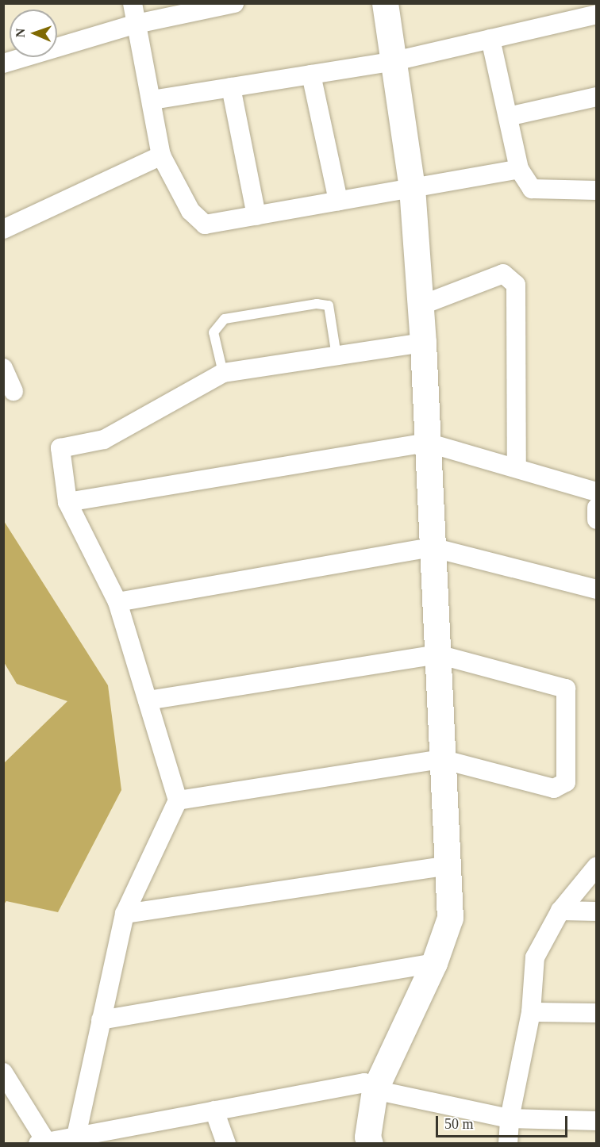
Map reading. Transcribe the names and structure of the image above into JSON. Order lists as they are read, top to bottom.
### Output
{
  "scale_bar": "50 m",
  "north": "left"
}
